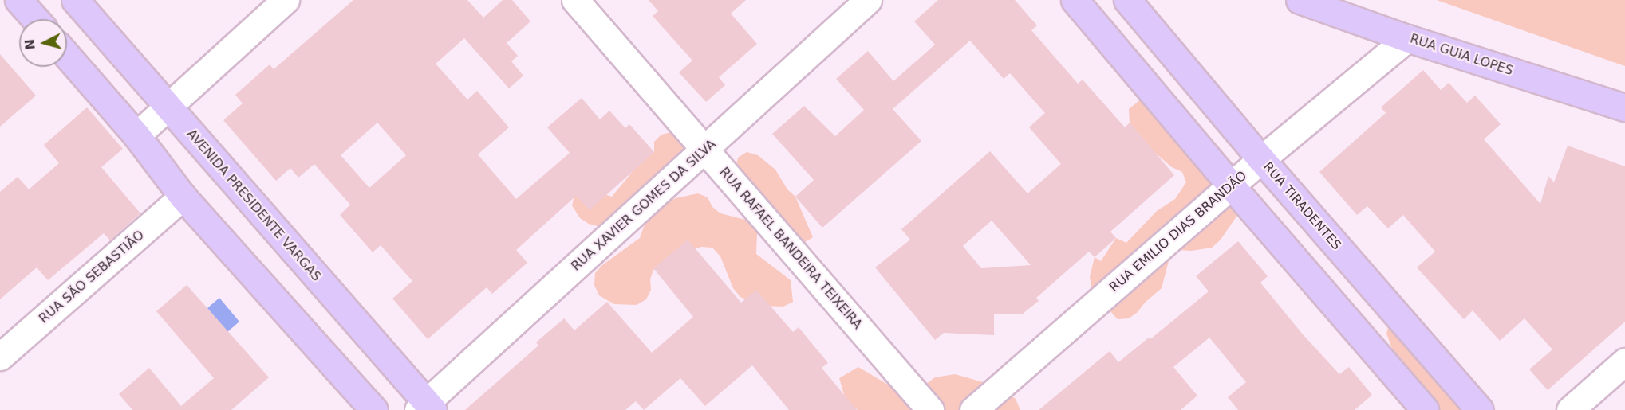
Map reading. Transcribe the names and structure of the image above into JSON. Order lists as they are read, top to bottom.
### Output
{
  "streets": {
    "main road": ["RUA GUIA LOPES", "AVENIDA PRESIDENTE VARGAS", "RUA TIRADENTES"],
    "street": [
      "RUA XAVIER GOMES DA SILVA",
      "RUA EMILIO DIAS BRANDÃO",
      "RUA RAFAEL BANDEIRA TEIXEIRA",
      "RUA SÃO SEBASTIÃO"
    ]
  },
  "crossings": [
    ["RUA GUIA LOPES", "RUA EMILIO DIAS BRANDÃO"],
    ["AVENIDA PRESIDENTE VARGAS", "RUA XAVIER GOMES DA SILVA"],
    ["RUA XAVIER GOMES DA SILVA", "RUA RAFAEL BANDEIRA TEIXEIRA"],
    ["RUA TIRADENTES", "RUA EMILIO DIAS BRANDÃO"]
  ],
  "north": "left"
}
